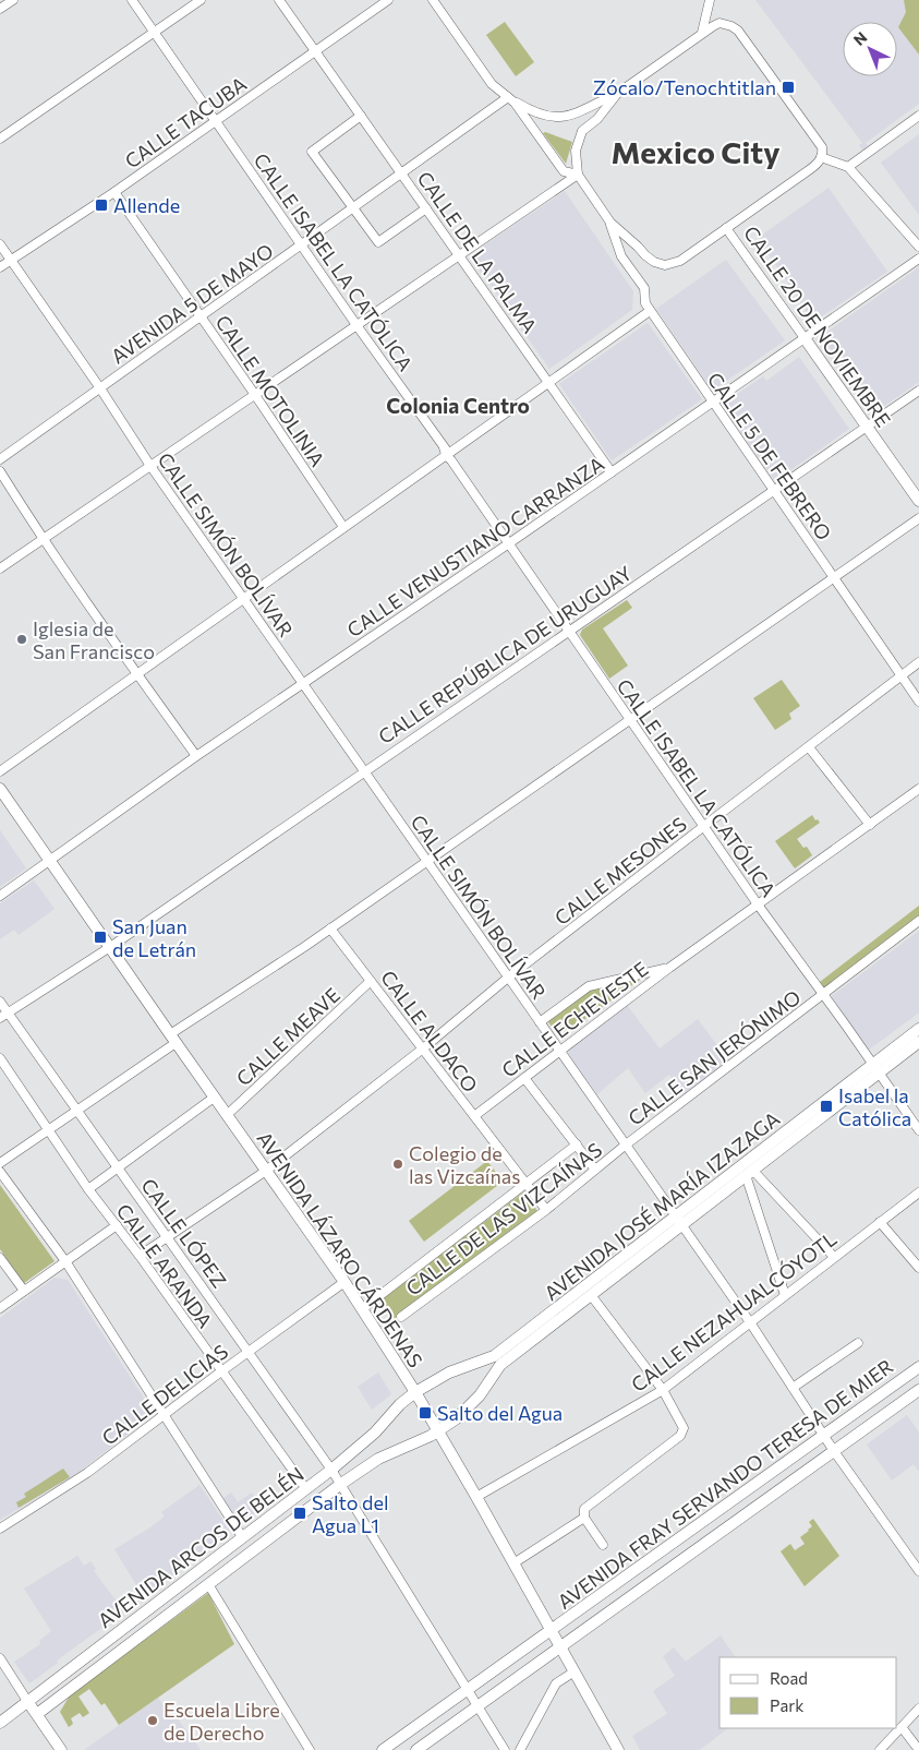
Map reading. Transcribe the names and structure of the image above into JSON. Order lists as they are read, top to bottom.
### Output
{
  "streets": {
    "main road": [
      "CALLE 20 DE NOVIEMBRE",
      "AVENIDA JOSÉ MARÍA IZAZAGA",
      "AVENIDA LÁZARO CÁRDENAS",
      "AVENIDA FRAY SERVANDO TERESA DE MIER",
      "AVENIDA ARCOS DE BELÉN"
    ],
    "street": [
      "CALLE TACUBA",
      "CALLE DE LA PALMA",
      "CALLE ISABEL LA CATÓLICA",
      "AVENIDA 5 DE MAYO",
      "CALLE MOTOLINIA",
      "CALLE 5 DE FEBRERO",
      "CALLE SIMÓN BOLÍVAR",
      "CALLE VENUSTIANO CARRANZA",
      "CALLE REPÚBLICA DE URUGUAY",
      "CALLE MESONES",
      "CALLE ECHEVESTE",
      "CALLE ALDACO",
      "CALLE MEAVE",
      "CALLE SAN JERÓNIMO",
      "CALLE DE LAS VIZCAÍNAS",
      "CALLE LÓPEZ",
      "CALLE ARANDA",
      "CALLE NEZAHUALCÓYOTL",
      "CALLE DELICIAS"
    ]
  },
  "crossings": [
    ["CALLE TACUBA", "CALLE DE LA PALMA"],
    ["CALLE TACUBA", "CALLE ISABEL LA CATÓLICA"],
    ["CALLE TACUBA", "CALLE MOTOLINIA"],
    ["CALLE TACUBA", "CALLE SIMÓN BOLÍVAR"],
    ["CALLE DE LA PALMA", "AVENIDA 5 DE MAYO"],
    ["CALLE DE LA PALMA", "CALLE VENUSTIANO CARRANZA"],
    ["CALLE ISABEL LA CATÓLICA", "AVENIDA 5 DE MAYO"],
    ["CALLE ISABEL LA CATÓLICA", "CALLE VENUSTIANO CARRANZA"],
    ["CALLE ISABEL LA CATÓLICA", "CALLE REPÚBLICA DE URUGUAY"],
    ["CALLE ISABEL LA CATÓLICA", "CALLE MESONES"],
    ["CALLE ISABEL LA CATÓLICA", "CALLE ECHEVESTE"],
    ["CALLE ISABEL LA CATÓLICA", "CALLE SAN JERÓNIMO"],
    ["CALLE ISABEL LA CATÓLICA", "AVENIDA JOSÉ MARÍA IZAZAGA"],
    ["AVENIDA 5 DE MAYO", "CALLE MOTOLINIA"],
    ["AVENIDA 5 DE MAYO", "CALLE SIMÓN BOLÍVAR"],
    ["CALLE 20 DE NOVIEMBRE", "CALLE VENUSTIANO CARRANZA"],
    ["CALLE 20 DE NOVIEMBRE", "CALLE REPÚBLICA DE URUGUAY"],
    ["CALLE 5 DE FEBRERO", "CALLE VENUSTIANO CARRANZA"],
    ["CALLE 5 DE FEBRERO", "CALLE REPÚBLICA DE URUGUAY"],
    ["CALLE 5 DE FEBRERO", "CALLE MESONES"],
    ["CALLE SIMÓN BOLÍVAR", "CALLE VENUSTIANO CARRANZA"],
    ["CALLE SIMÓN BOLÍVAR", "CALLE REPÚBLICA DE URUGUAY"],
    ["CALLE SIMÓN BOLÍVAR", "CALLE MESONES"],
    ["CALLE SIMÓN BOLÍVAR", "CALLE ECHEVESTE"],
    ["CALLE SIMÓN BOLÍVAR", "CALLE SAN JERÓNIMO"],
    ["CALLE SIMÓN BOLÍVAR", "AVENIDA JOSÉ MARÍA IZAZAGA"],
    ["CALLE SIMÓN BOLÍVAR", "CALLE DE LAS VIZCAÍNAS"],
    ["CALLE SIMÓN BOLÍVAR", "CALLE NEZAHUALCÓYOTL"],
    ["CALLE SIMÓN BOLÍVAR", "AVENIDA FRAY SERVANDO TERESA DE MIER"],
    ["CALLE VENUSTIANO CARRANZA", "AVENIDA LÁZARO CÁRDENAS"],
    ["CALLE REPÚBLICA DE URUGUAY", "CALLE LÓPEZ"],
    ["CALLE REPÚBLICA DE URUGUAY", "AVENIDA LÁZARO CÁRDENAS"],
    ["CALLE MESONES", "CALLE ALDACO"],
    ["CALLE ECHEVESTE", "CALLE ALDACO"],
    ["CALLE ALDACO", "CALLE MEAVE"],
    ["CALLE ALDACO", "CALLE DE LAS VIZCAÍNAS"],
    ["CALLE MEAVE", "AVENIDA LÁZARO CÁRDENAS"],
    ["CALLE SAN JERÓNIMO", "CALLE DE LAS VIZCAÍNAS"],
    ["AVENIDA JOSÉ MARÍA IZAZAGA", "AVENIDA LÁZARO CÁRDENAS"],
    ["AVENIDA JOSÉ MARÍA IZAZAGA", "AVENIDA ARCOS DE BELÉN"],
    ["CALLE LÓPEZ", "CALLE DELICIAS"],
    ["CALLE LÓPEZ", "AVENIDA FRAY SERVANDO TERESA DE MIER"],
    ["CALLE LÓPEZ", "AVENIDA ARCOS DE BELÉN"],
    ["AVENIDA LÁZARO CÁRDENAS", "CALLE NEZAHUALCÓYOTL"],
    ["AVENIDA LÁZARO CÁRDENAS", "CALLE DELICIAS"],
    ["AVENIDA LÁZARO CÁRDENAS", "AVENIDA FRAY SERVANDO TERESA DE MIER"],
    ["AVENIDA LÁZARO CÁRDENAS", "AVENIDA ARCOS DE BELÉN"],
    ["CALLE ARANDA", "CALLE DELICIAS"],
    ["CALLE ARANDA", "AVENIDA ARCOS DE BELÉN"]
  ],
  "districts": ["Mexico City", "Colonia Centro"],
  "places": {
    "transit": [
      "Zócalo/Tenochtitlan",
      "Allende",
      "San Juan de Letrán",
      "Isabel la Católica",
      "Salto del Agua",
      "Salto del Agua L1"
    ],
    "other": ["Iglesia de San Francisco", "Colegio de las Vizcaínas", "Escuela Libre de Derecho"]
  },
  "legend": ["Road", "Park"],
  "north": "top left"
}
